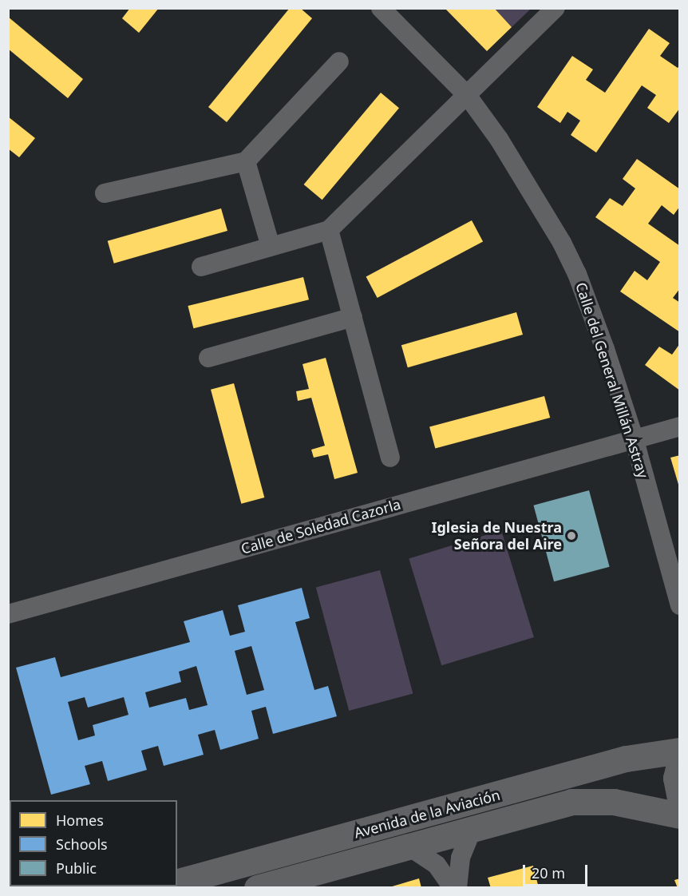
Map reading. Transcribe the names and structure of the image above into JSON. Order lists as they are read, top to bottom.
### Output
{
  "streets": {
    "main road": ["Avenida de la Aviación"],
    "street": ["Calle del General Millán Astray", "Calle de Soledad Cazorla"]
  },
  "crossings": [
    ["Calle del General Millán Astray", "Calle de Soledad Cazorla"]
  ],
  "places": ["Iglesia de Nuestra Señora del Aire"],
  "legend": ["Homes", "Schools", "Public"],
  "scale_bar": "20 m"
}
